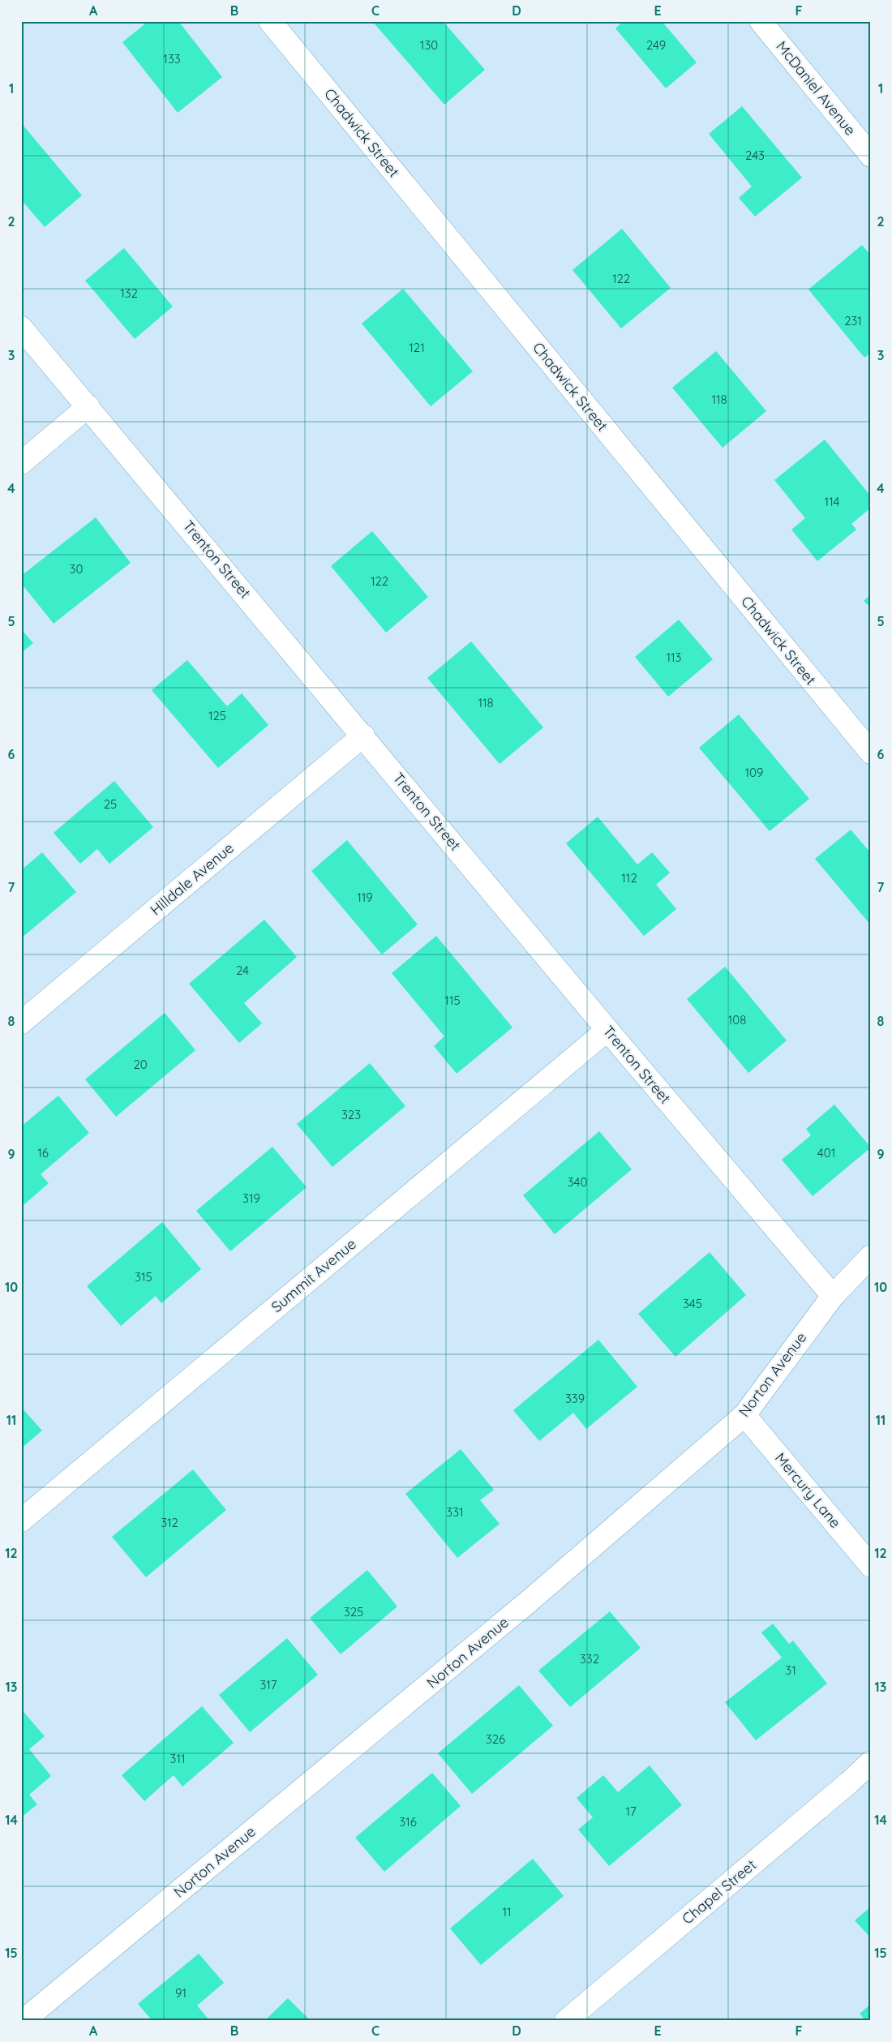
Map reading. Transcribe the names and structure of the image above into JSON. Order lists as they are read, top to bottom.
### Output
{
  "streets": {
    "street": [
      "McDaniel Avenue",
      "Chadwick Street",
      "Trenton Street",
      "Hilldale Avenue",
      "Summit Avenue",
      "Norton Avenue",
      "Mercury Lane",
      "Chapel Street"
    ]
  },
  "crossings": [
    ["Trenton Street", "Hilldale Avenue"],
    ["Trenton Street", "Summit Avenue"],
    ["Trenton Street", "Norton Avenue"],
    ["Norton Avenue", "Mercury Lane"]
  ],
  "house_numbers": [
    "130",
    "249",
    "133",
    "243",
    "122",
    "132",
    "231",
    "121",
    "118",
    "114",
    "30",
    "122",
    "113",
    "118",
    "125",
    "109",
    "25",
    "112",
    "119",
    "24",
    "115",
    "108",
    "20",
    "323",
    "16",
    "401",
    "340",
    "319",
    "315",
    "345",
    "339",
    "331",
    "312",
    "325",
    "332",
    "31",
    "317",
    "326",
    "311",
    "17",
    "316",
    "11",
    "91"
  ],
  "grid": {
    "columns": [
      "A",
      "B",
      "C",
      "D",
      "E",
      "F"
    ],
    "rows": [
      "1",
      "2",
      "3",
      "4",
      "5",
      "6",
      "7",
      "8",
      "9",
      "10",
      "11",
      "12",
      "13",
      "14",
      "15"
    ]
  }
}
